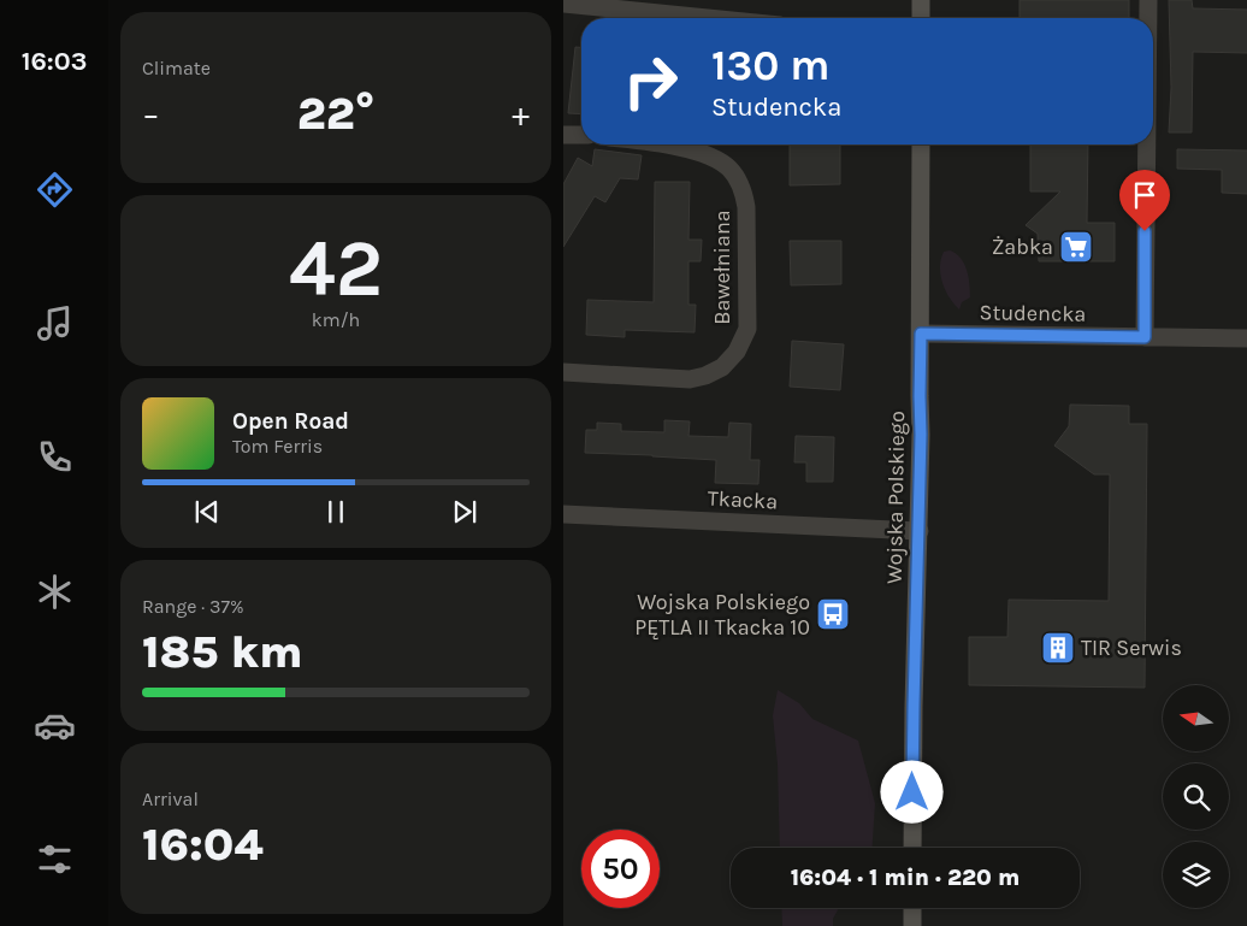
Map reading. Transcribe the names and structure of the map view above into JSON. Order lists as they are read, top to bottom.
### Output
{
  "streets": {
    "main road": ["Wojska Polskiego"],
    "street": ["Bawełniana", "Studencka", "Tkacka"]
  },
  "crossings": [
    ["Studencka", "Wojska Polskiego"],
    ["Wojska Polskiego", "Tkacka"]
  ],
  "places": {
    "supermarket": ["Żabka"],
    "bus stop": ["Wojska Polskiego PĘTLA II Tkacka 10"],
    "building": ["TIR Serwis"]
  },
  "north": "left",
  "page": {
    "tabs": "16:03",
    "tile": [
      "Climate",
      ["42", "km/h"],
      ["Range · 37%", "185 km"],
      ["Arrival", "16:04"]
    ],
    "turn": ["130 m", "Studencka"],
    "heat": ["−", "22°", "+"],
    "song": ["Open Road", "Tom Ferris"],
    "limit": "50",
    "trip": "16:04 · 1 min · 220 m"
  }
}
